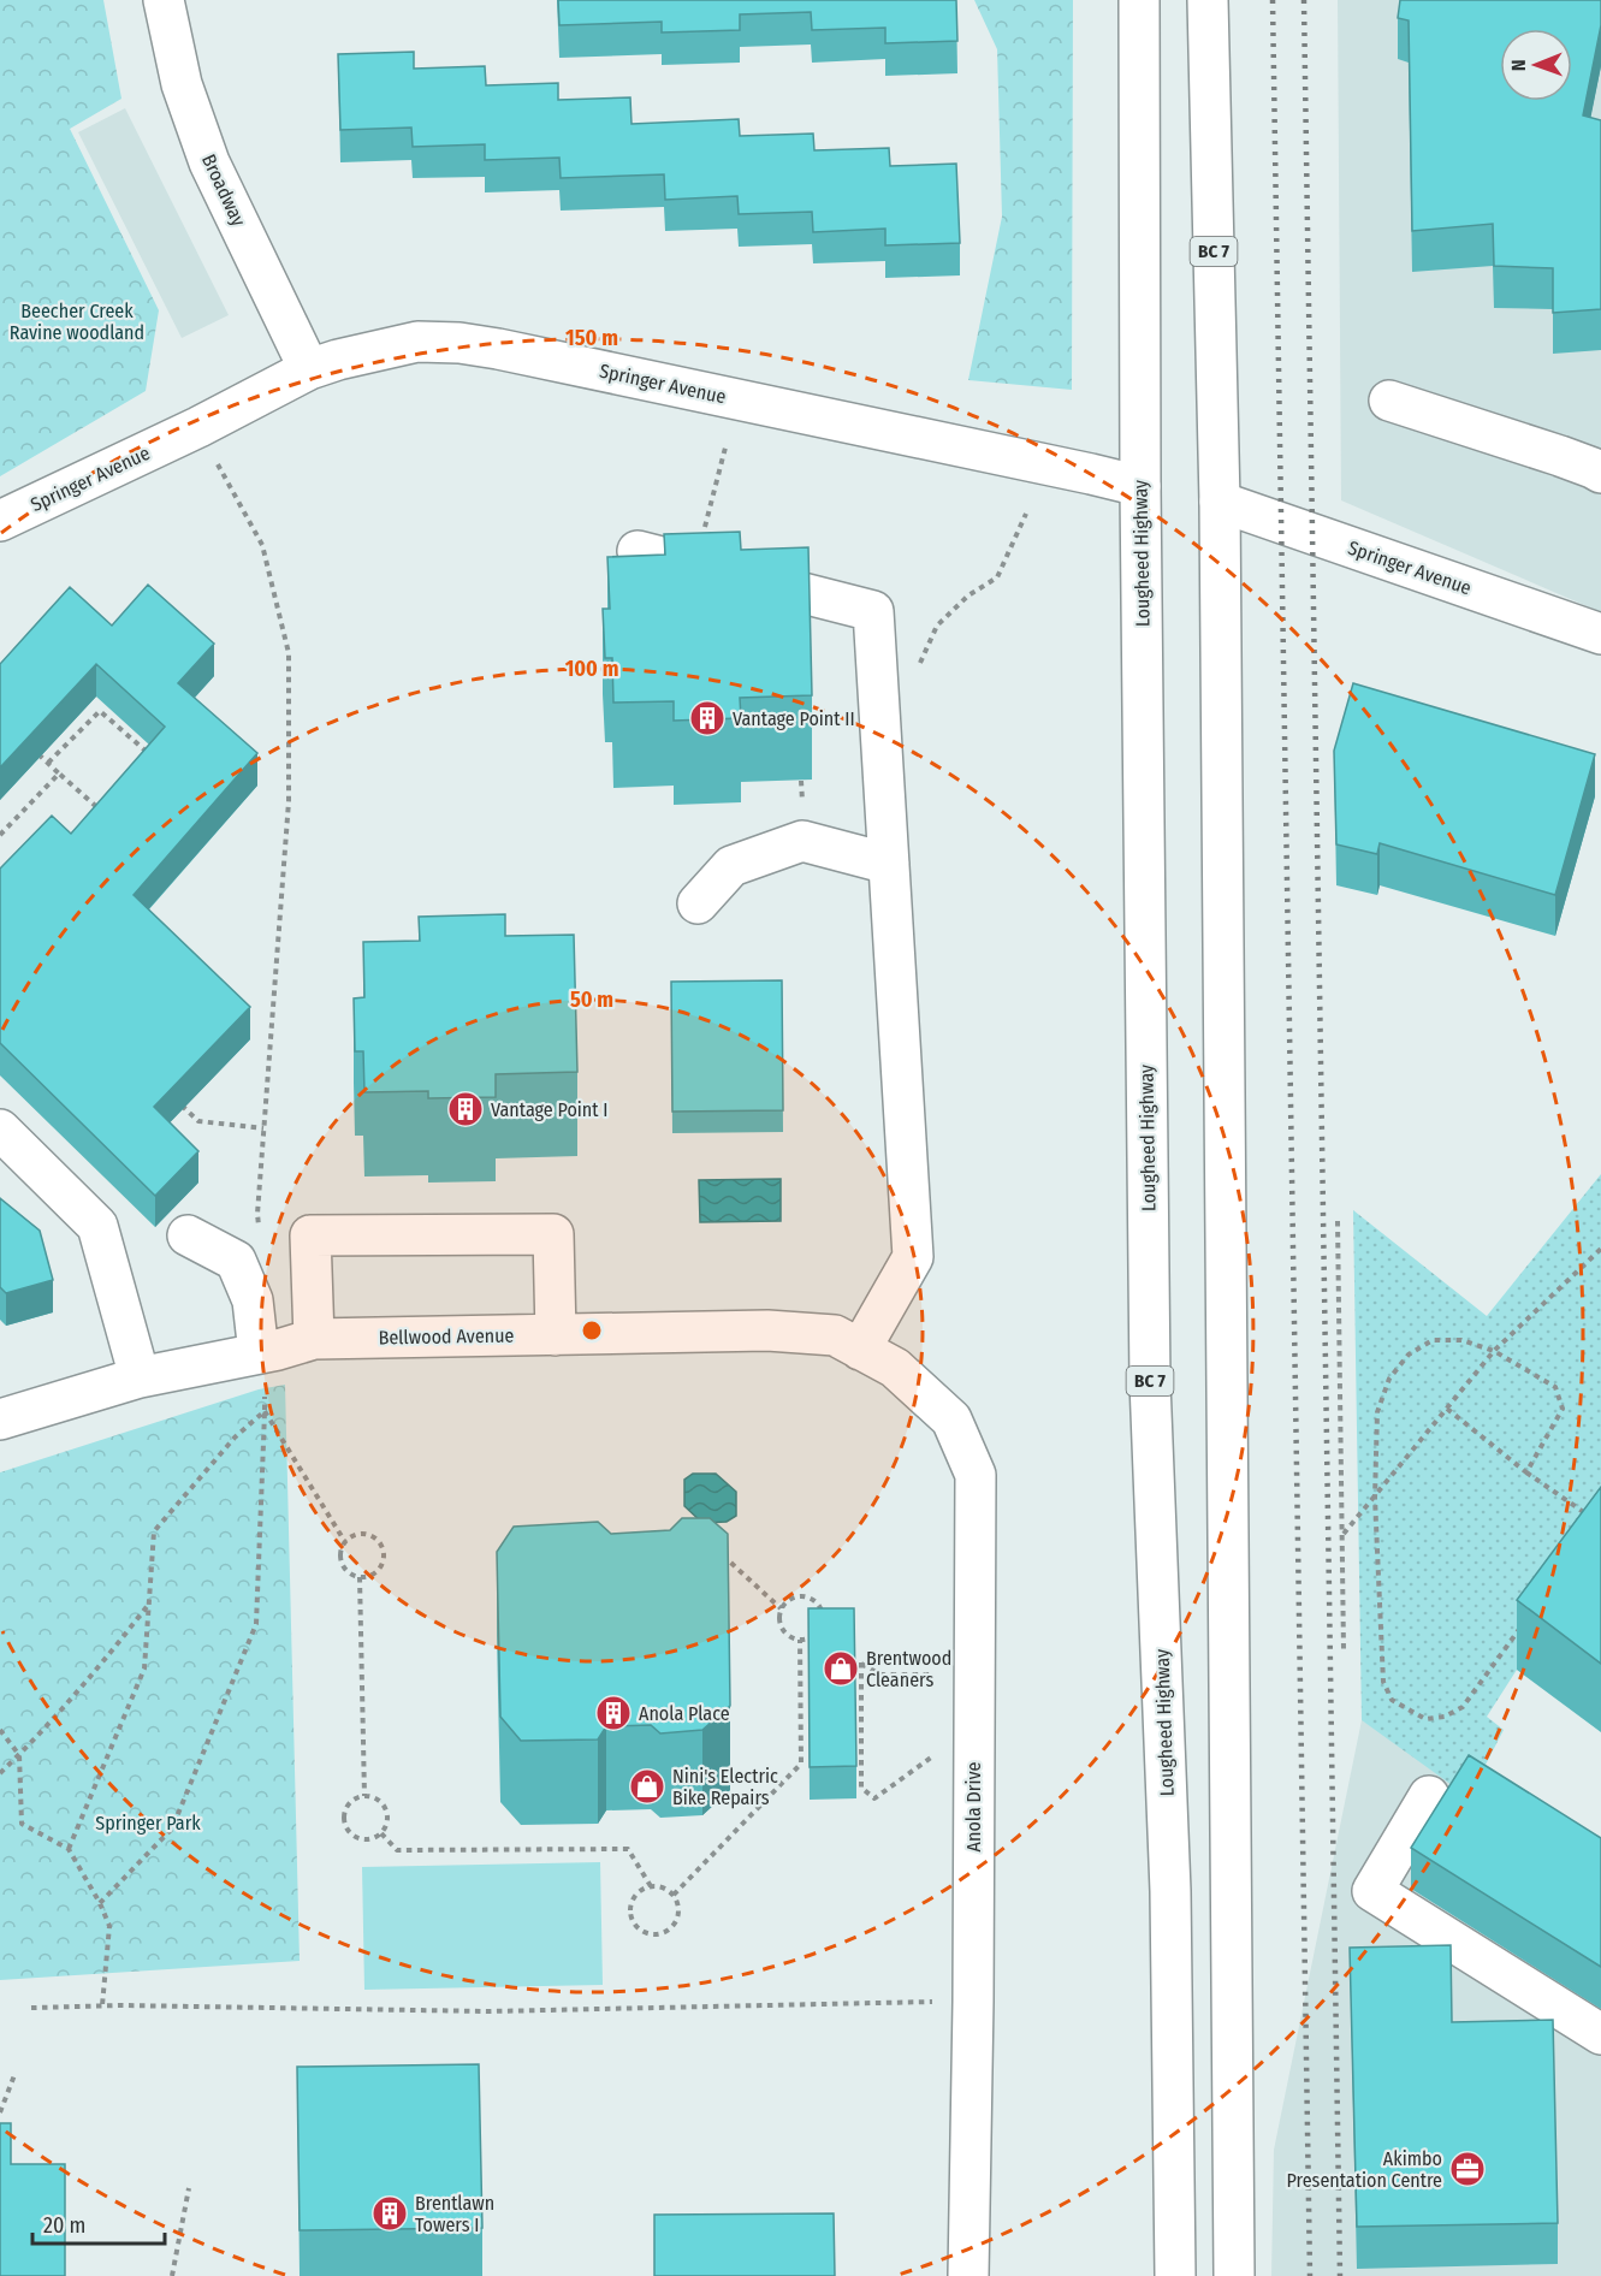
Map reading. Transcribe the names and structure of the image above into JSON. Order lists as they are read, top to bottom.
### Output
{
  "streets": {
    "main road": [
      "Broadway",
      "BC 7",
      "Springer Avenue",
      "Lougheed Highway",
      "Bellwood Avenue",
      "Anola Drive"
    ]
  },
  "crossings": [
    ["Broadway", "Springer Avenue"],
    ["BC 7", "Springer Avenue"],
    ["Springer Avenue", "Lougheed Highway"],
    ["Bellwood Avenue", "Anola Drive"]
  ],
  "parks": ["Beecher Creek Ravine woodland", "Springer Park"],
  "places": {
    "building": [
      "Vantage Point II",
      "Vantage Point I",
      "Anola Place",
      "Brentlawn Towers I"
    ],
    "shop": ["Brentwood Cleaners", "Nini's Electric Bike Repairs"],
    "office": ["Akimbo Presentation Centre"]
  },
  "scale_bar": "20 m",
  "north": "left",
  "rings": ["150 m", "100 m", "50 m"]
}
